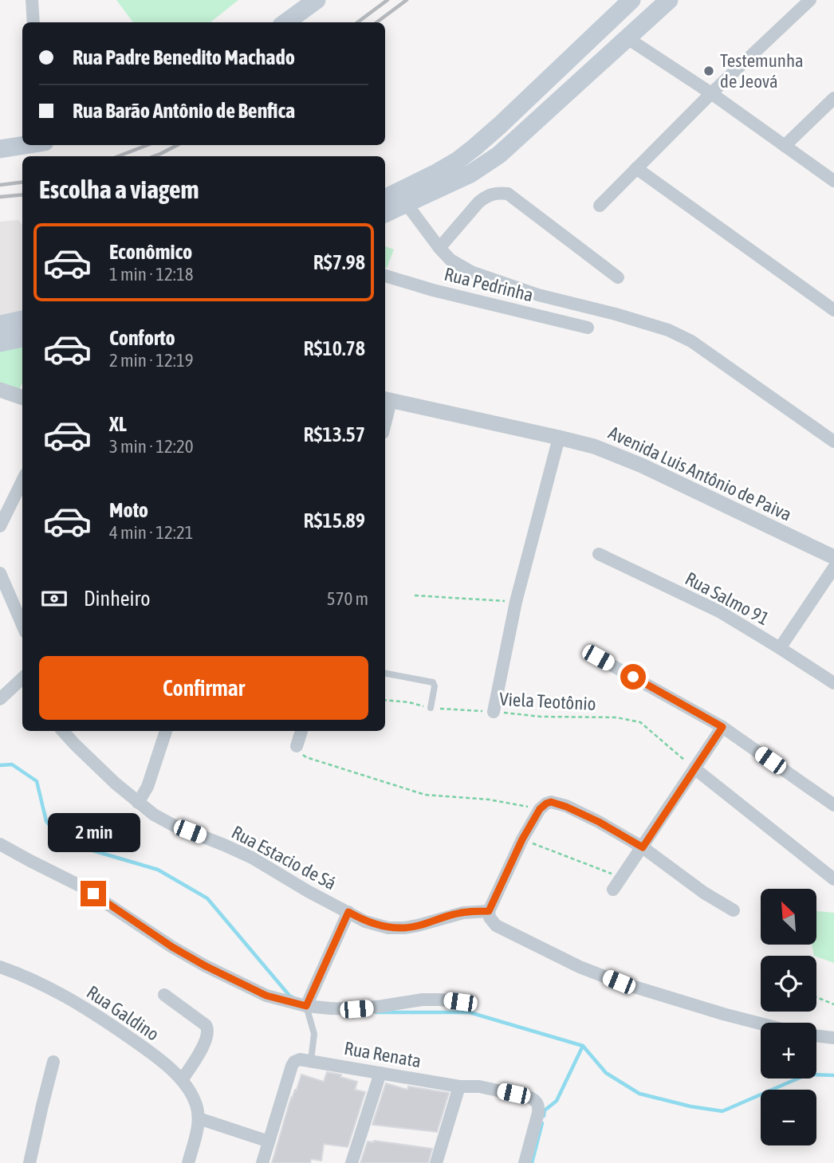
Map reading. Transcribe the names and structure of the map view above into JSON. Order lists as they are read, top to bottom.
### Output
{
  "streets": {
    "street": [
      "Rua Pedrinha",
      "Avenida Luis Antônio de Paiva",
      "Rua Salmo 91",
      "Rua Estacio de Sá",
      "Rua Galdino",
      "Rua Renata"
    ],
    "path": ["Viela Teotônio"]
  },
  "places": ["Testemunha de Jeová"],
  "north": "top left",
  "page": {
    "banner": ["Rua Padre Benedito Machado", "Rua Barão Antônio de Benfica"],
    "heading": "Escolha a viagem",
    "list": [
      {
        "name": "Econômico",
        "note": "1 min · 12:18",
        "value": "R$7.98"
      },
      {
        "name": "Conforto",
        "note": "2 min · 12:19",
        "value": "R$10.78"
      },
      {
        "name": "XL",
        "note": "3 min · 12:20",
        "value": "R$13.57"
      },
      {
        "name": "Moto",
        "note": "4 min · 12:21",
        "value": "R$15.89"
      }
    ],
    "pay": ["Dinheiro", "570 m"],
    "buttons": "Confirmar",
    "bubble": "2 min",
    "map_buttons": ["+", "−"]
  }
}
